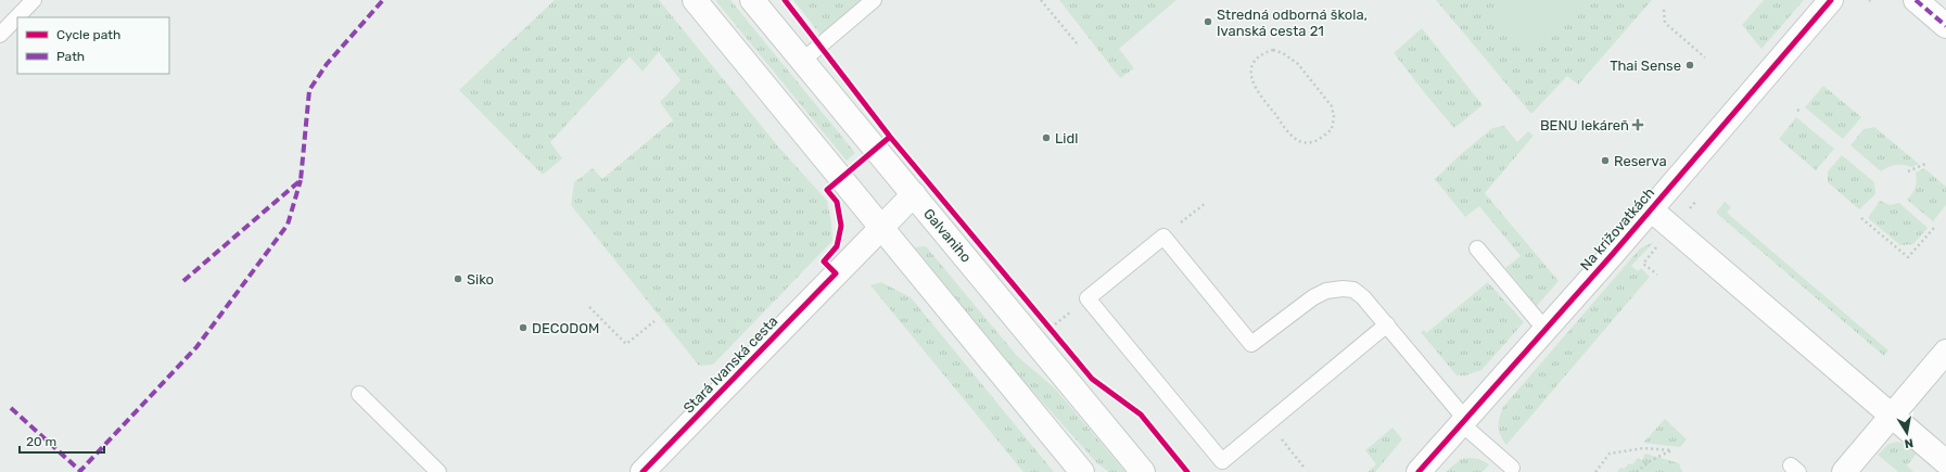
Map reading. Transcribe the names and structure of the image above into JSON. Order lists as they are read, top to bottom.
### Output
{
  "streets": {
    "street": ["Na križovatkách", "Galvaniho", "Stará Ivanská cesta"]
  },
  "crossings": [
    ["Galvaniho", "Stará Ivanská cesta"]
  ],
  "places": {
    "other": [
      "Stredná odborná škola, Ivanská cesta 21",
      "Thai Sense",
      "Lidl",
      "Reserva",
      "Siko",
      "DECODOM"
    ],
    "health": ["BENU lekáreň"]
  },
  "legend": ["Cycle path", "Path"],
  "scale_bar": "20 m",
  "north": "bottom"
}
